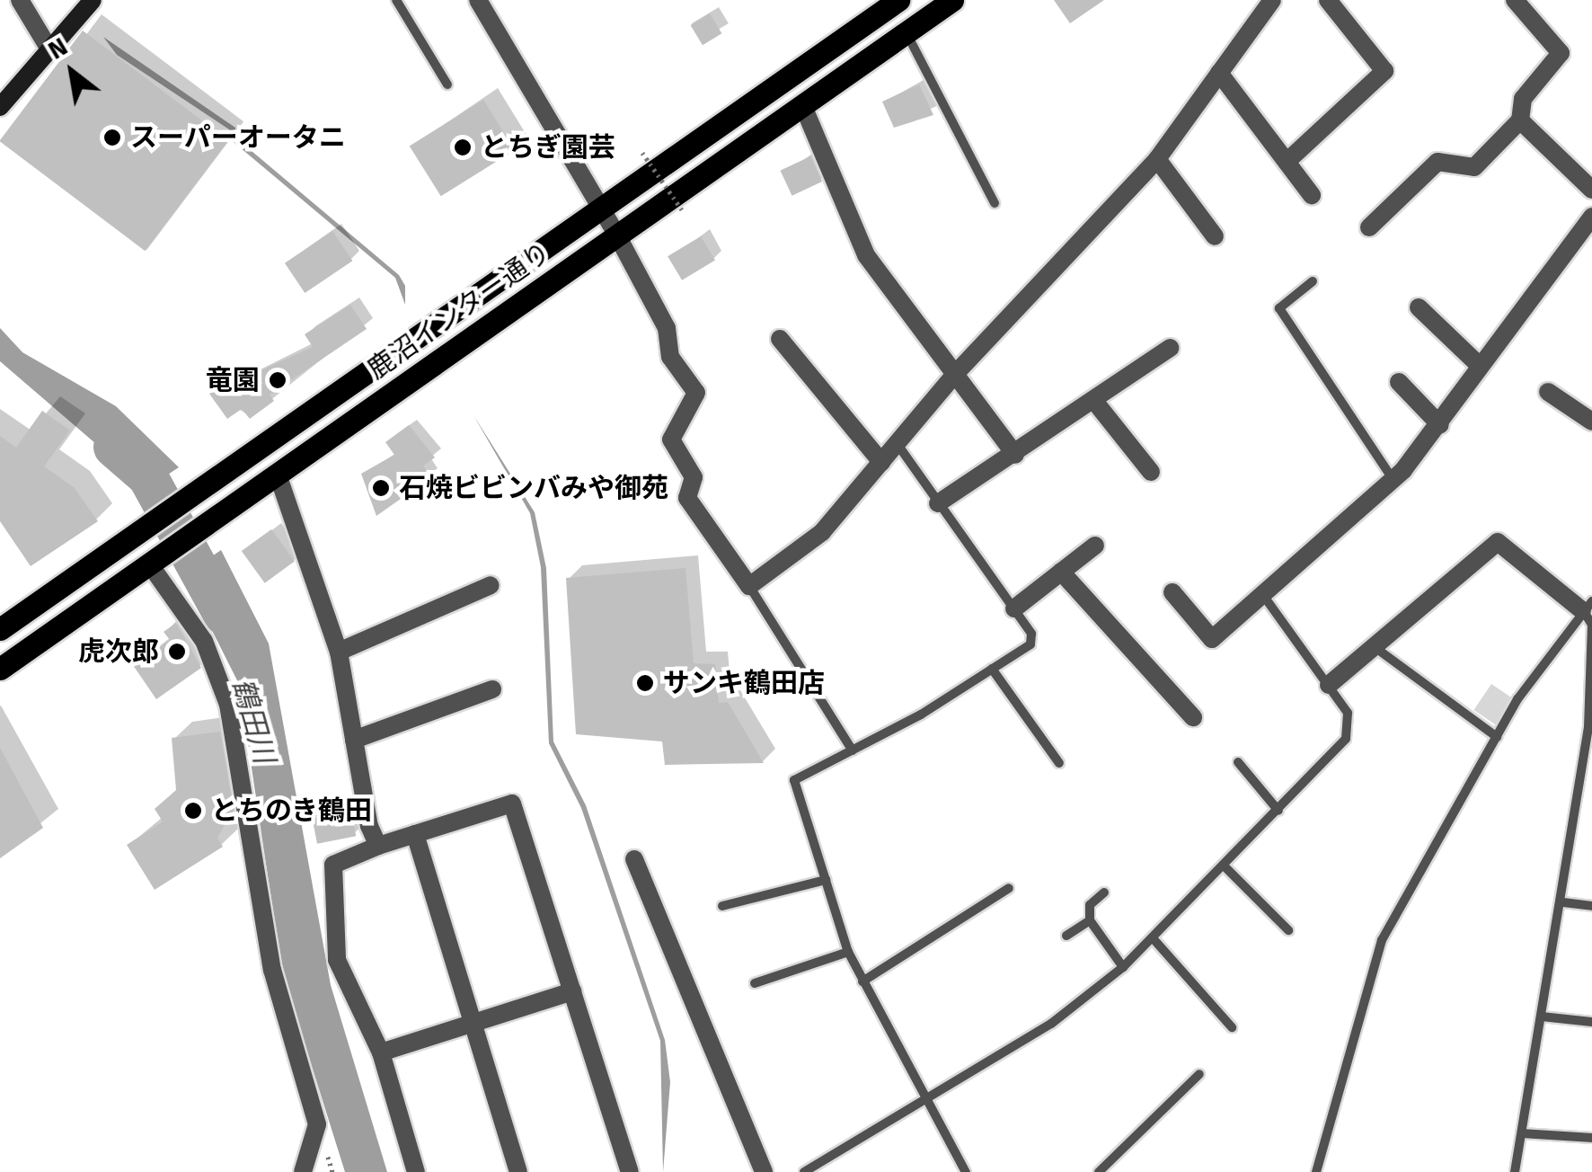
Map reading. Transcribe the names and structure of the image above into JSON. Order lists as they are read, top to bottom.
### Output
{
  "streets": {
    "main road": ["鹿沼インター通り"]
  },
  "water": ["鶴田川"],
  "places": [
    "スーパーオータニ",
    "とちぎ園芸",
    "竜園",
    "石焼ビビンバみや御苑",
    "虎次郎",
    "サンキ鶴田店",
    "とちのき鶴田"
  ],
  "north": "top left"
}
